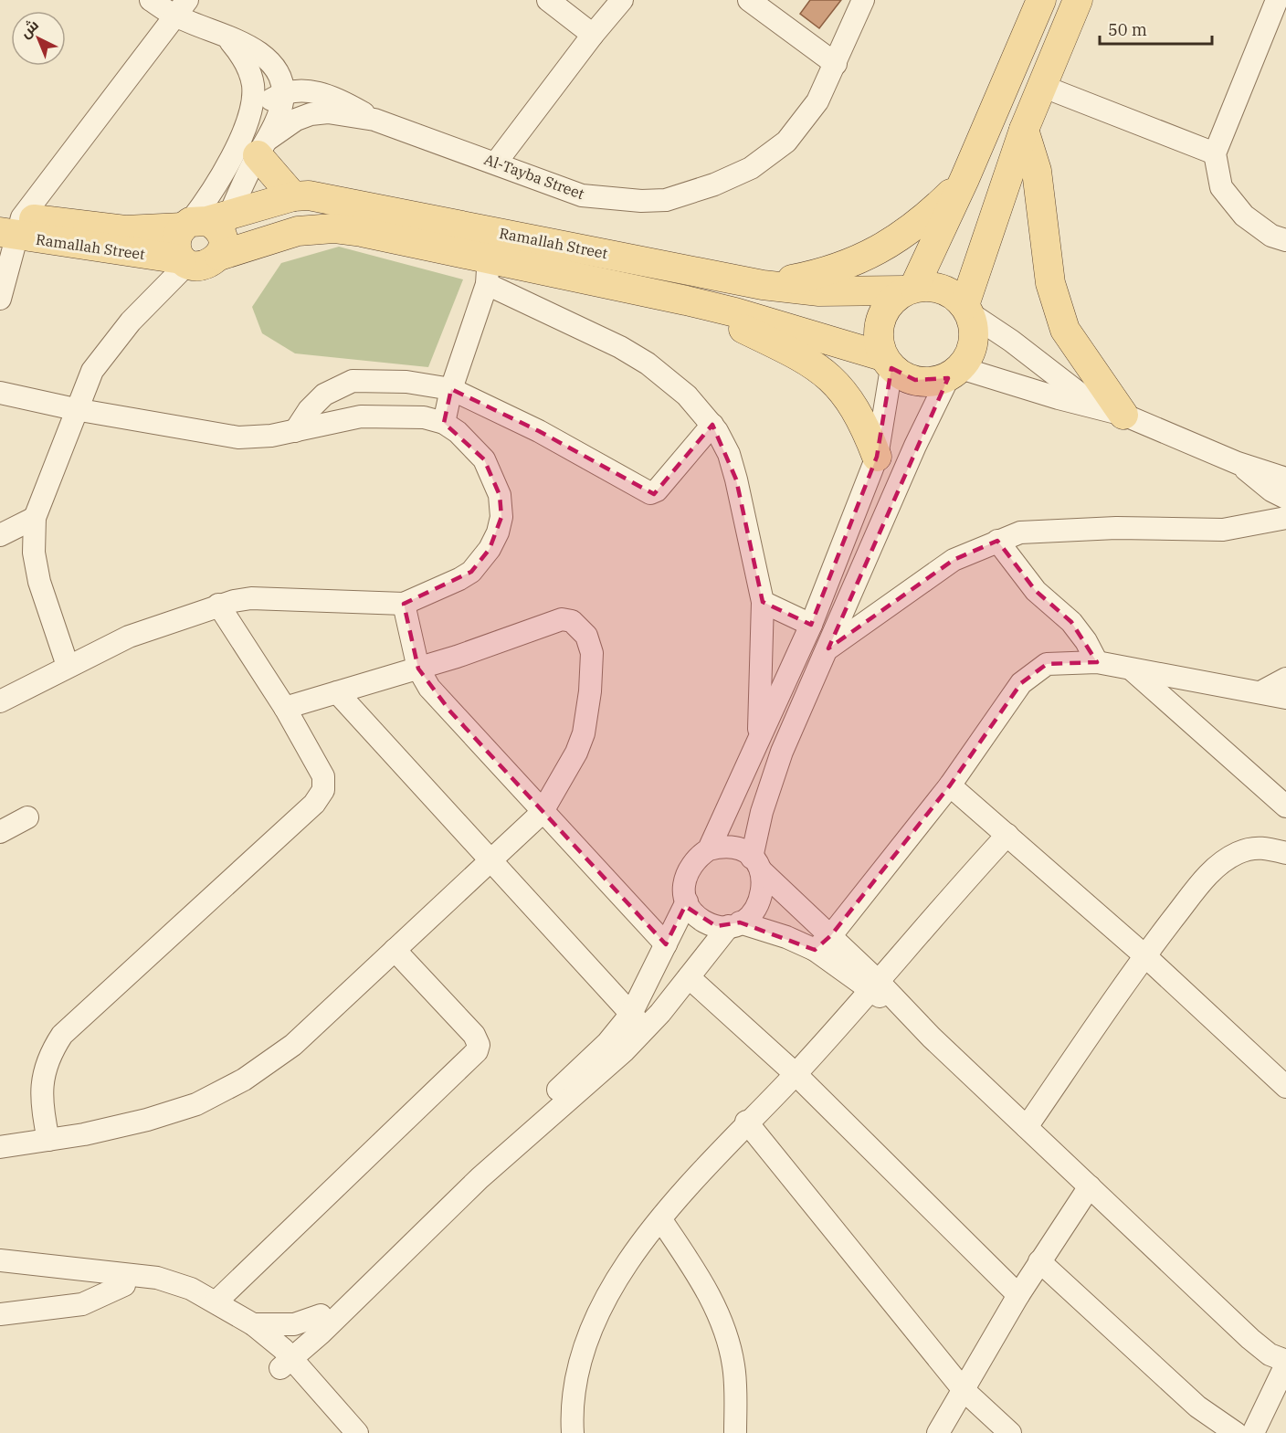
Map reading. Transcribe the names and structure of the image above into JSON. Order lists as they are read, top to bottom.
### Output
{
  "streets": {
    "main road": ["Ramallah Street"],
    "street": ["Al-Tayba Street"]
  },
  "scale_bar": "50 m",
  "north": "top left"
}
